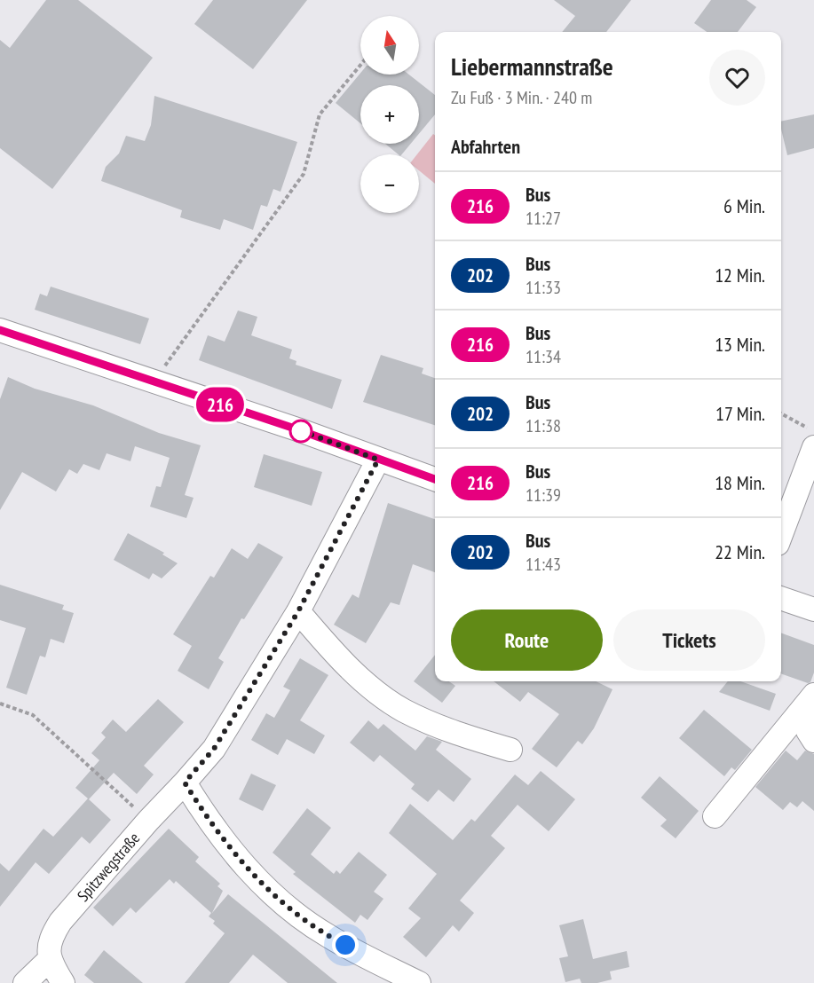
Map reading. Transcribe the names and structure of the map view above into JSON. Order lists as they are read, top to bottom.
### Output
{
  "streets": {
    "street": ["Spitzwegstraße"]
  },
  "lines": ["bus line 216"],
  "north": "top",
  "page": {
    "on_map": "216",
    "map_buttons": ["+", "−"],
    "heading": [
      ["Liebermannstraße", "Zu Fuß · 3 Min. · 240 m"],
      "Abfahrten"
    ],
    "list": [
      {
        "mark": "216",
        "name": "Bus",
        "note": "11:27",
        "value": "6 Min."
      },
      {
        "mark": "202",
        "name": "Bus",
        "note": "11:33",
        "value": "12 Min."
      },
      {
        "mark": "216",
        "name": "Bus",
        "note": "11:34",
        "value": "13 Min."
      },
      {
        "mark": "202",
        "name": "Bus",
        "note": "11:38",
        "value": "17 Min."
      },
      {
        "mark": "216",
        "name": "Bus",
        "note": "11:39",
        "value": "18 Min."
      },
      {
        "mark": "202",
        "name": "Bus",
        "note": "11:43",
        "value": "22 Min."
      }
    ],
    "buttons": ["Route", "Tickets"]
  }
}
